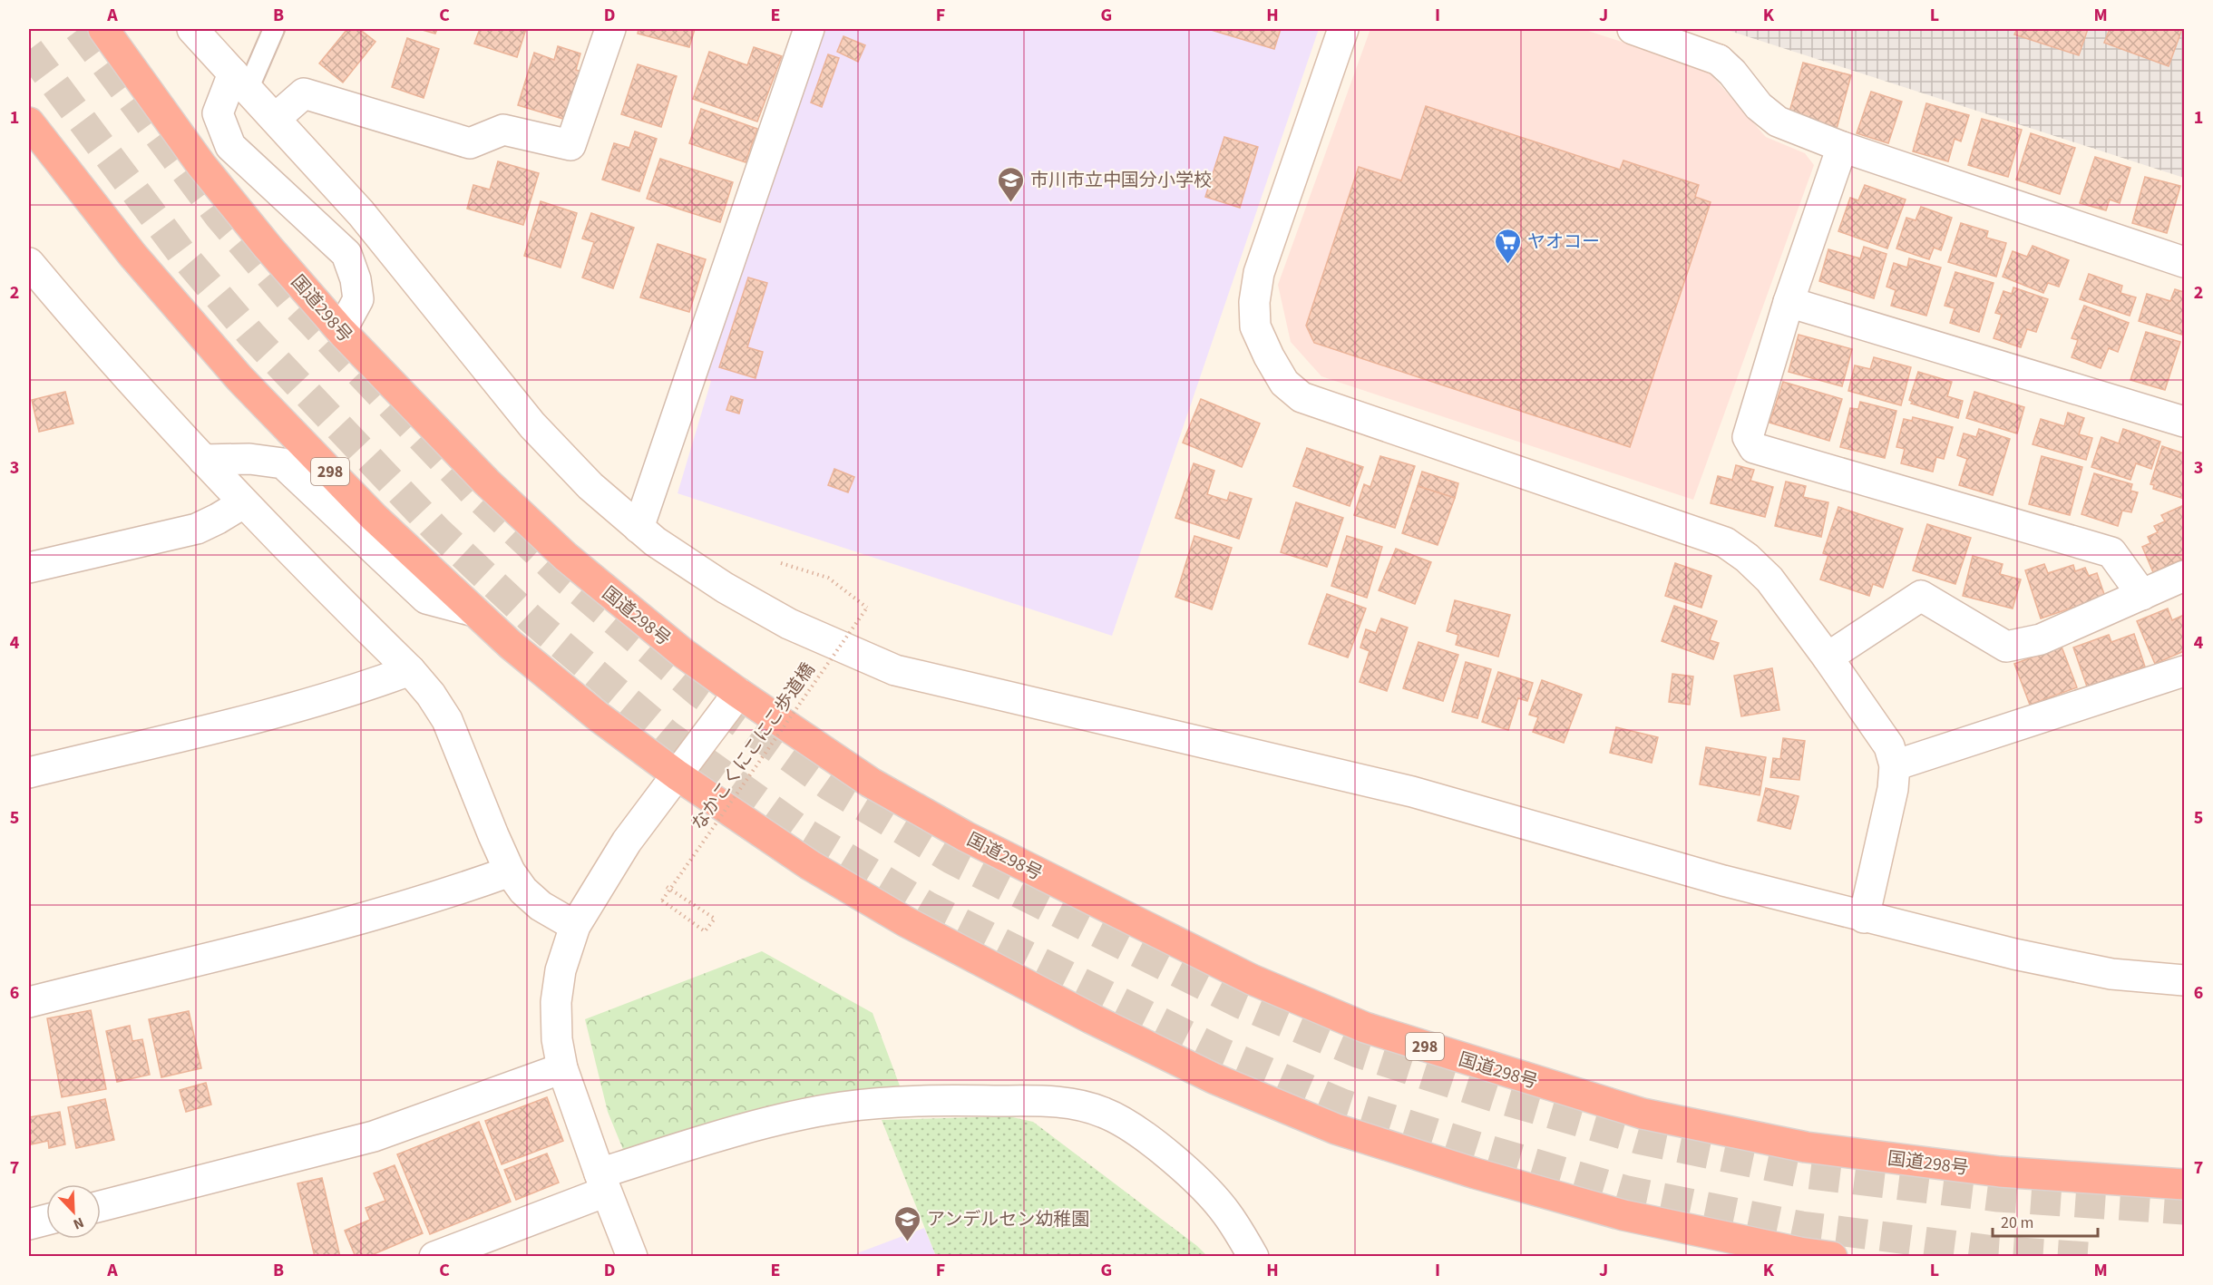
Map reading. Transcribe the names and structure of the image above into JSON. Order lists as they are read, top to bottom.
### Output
{
  "streets": {
    "highway": ["国道298号", "298"],
    "path": ["なかこくにこにこ歩道橋"]
  },
  "places": {
    "school or university": ["市川市立中国分小学校", "アンデルセン幼稚園"],
    "supermarket": ["ヤオコー"]
  },
  "scale_bar": "20 m",
  "north": "bottom right",
  "grid": {
    "columns": [
      "A",
      "B",
      "C",
      "D",
      "E",
      "F",
      "G",
      "H",
      "I",
      "J",
      "K",
      "L",
      "M"
    ],
    "rows": [
      "1",
      "2",
      "3",
      "4",
      "5",
      "6",
      "7"
    ]
  }
}
